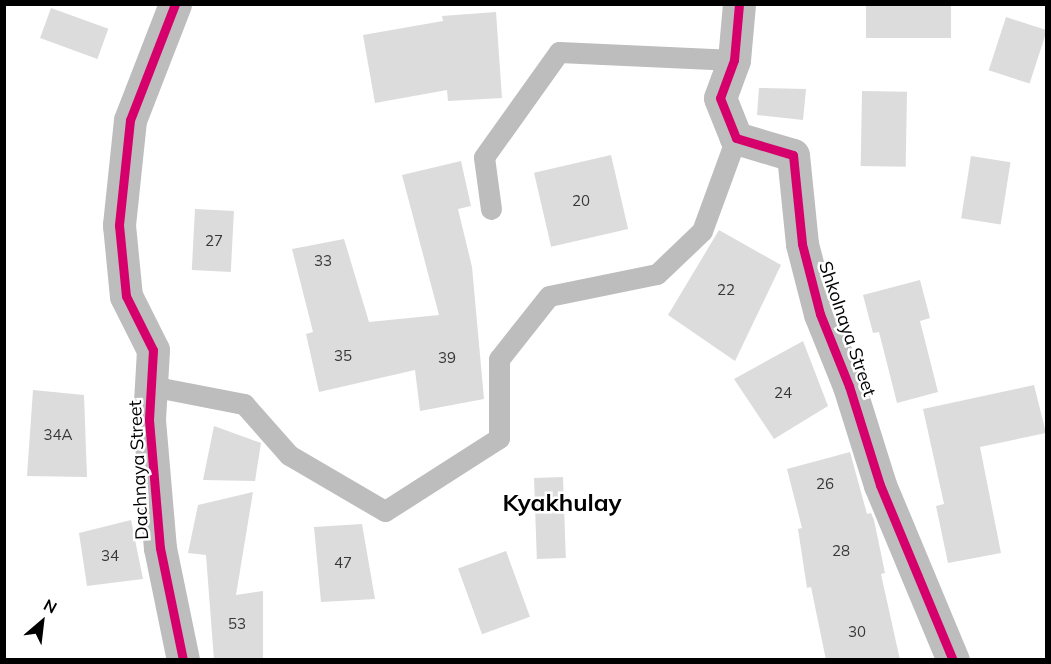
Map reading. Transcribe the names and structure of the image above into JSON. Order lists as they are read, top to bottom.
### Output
{
  "streets": {
    "street": ["Shkolnaya Street", "Dachnaya Street"]
  },
  "districts": ["Kyakhulay"],
  "house_numbers": [
    "20",
    "27",
    "33",
    "22",
    "35",
    "39",
    "24",
    "34А",
    "26",
    "28",
    "34",
    "47",
    "53",
    "30"
  ],
  "north": "top right"
}
